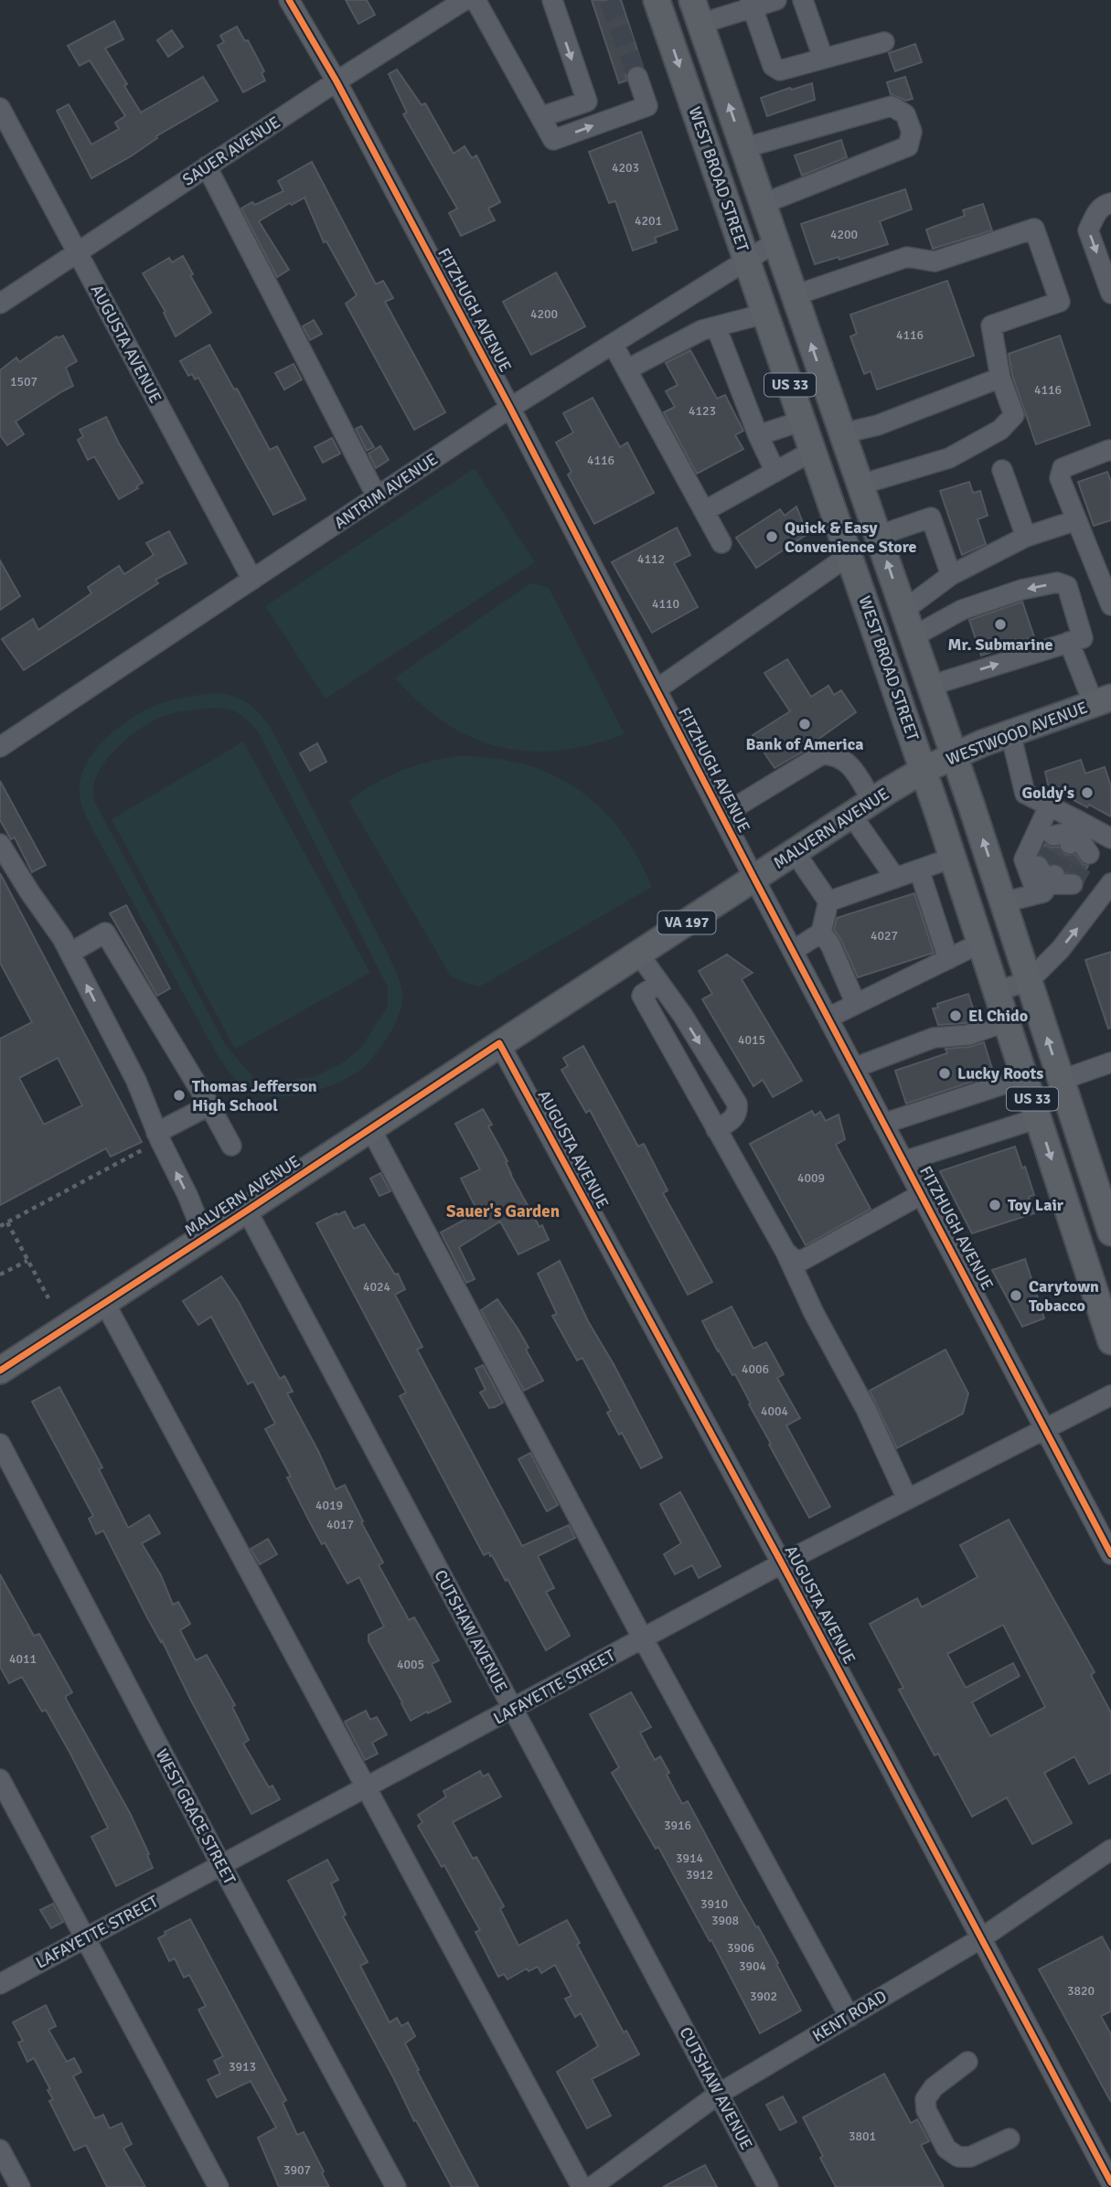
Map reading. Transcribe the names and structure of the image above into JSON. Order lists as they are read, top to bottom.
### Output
{
  "streets": {
    "main road": [
      "WEST BROAD STREET",
      "US 33",
      "WESTWOOD AVENUE",
      "MALVERN AVENUE",
      "VA 197"
    ],
    "street": [
      "SAUER AVENUE",
      "FITZHUGH AVENUE",
      "AUGUSTA AVENUE",
      "ANTRIM AVENUE",
      "CUTSHAW AVENUE",
      "LAFAYETTE STREET",
      "WEST GRACE STREET",
      "KENT ROAD"
    ]
  },
  "crossings": [
    ["SAUER AVENUE", "FITZHUGH AVENUE"],
    ["SAUER AVENUE", "AUGUSTA AVENUE"],
    ["WEST BROAD STREET", "ANTRIM AVENUE"],
    ["WEST BROAD STREET", "WESTWOOD AVENUE"],
    ["WEST BROAD STREET", "MALVERN AVENUE"],
    ["FITZHUGH AVENUE", "ANTRIM AVENUE"],
    ["FITZHUGH AVENUE", "MALVERN AVENUE"],
    ["FITZHUGH AVENUE", "LAFAYETTE STREET"],
    ["AUGUSTA AVENUE", "ANTRIM AVENUE"],
    ["AUGUSTA AVENUE", "MALVERN AVENUE"],
    ["AUGUSTA AVENUE", "LAFAYETTE STREET"],
    ["AUGUSTA AVENUE", "KENT ROAD"],
    ["WESTWOOD AVENUE", "MALVERN AVENUE"],
    ["MALVERN AVENUE", "CUTSHAW AVENUE"],
    ["CUTSHAW AVENUE", "LAFAYETTE STREET"],
    ["CUTSHAW AVENUE", "KENT ROAD"],
    ["LAFAYETTE STREET", "WEST GRACE STREET"]
  ],
  "districts": ["Sauer's Garden"],
  "places": [
    "Quick & Easy Convenience Store",
    "Mr. Submarine",
    "Bank of America",
    "Goldy's",
    "El Chido",
    "Lucky Roots",
    "Thomas Jefferson High School",
    "Toy Lair",
    "Carytown Tobacco"
  ],
  "house_numbers": [
    "4203",
    "4201",
    "4200",
    "4200",
    "4116",
    "1507",
    "4116",
    "4123",
    "4116",
    "4112",
    "4110",
    "4027",
    "4015",
    "4009",
    "4024",
    "4006",
    "4004",
    "4019",
    "4017",
    "4011",
    "4005",
    "3916",
    "3914",
    "3912",
    "3910",
    "3908",
    "3906",
    "3904",
    "3820",
    "3902",
    "3913",
    "3801",
    "3907"
  ]
}
